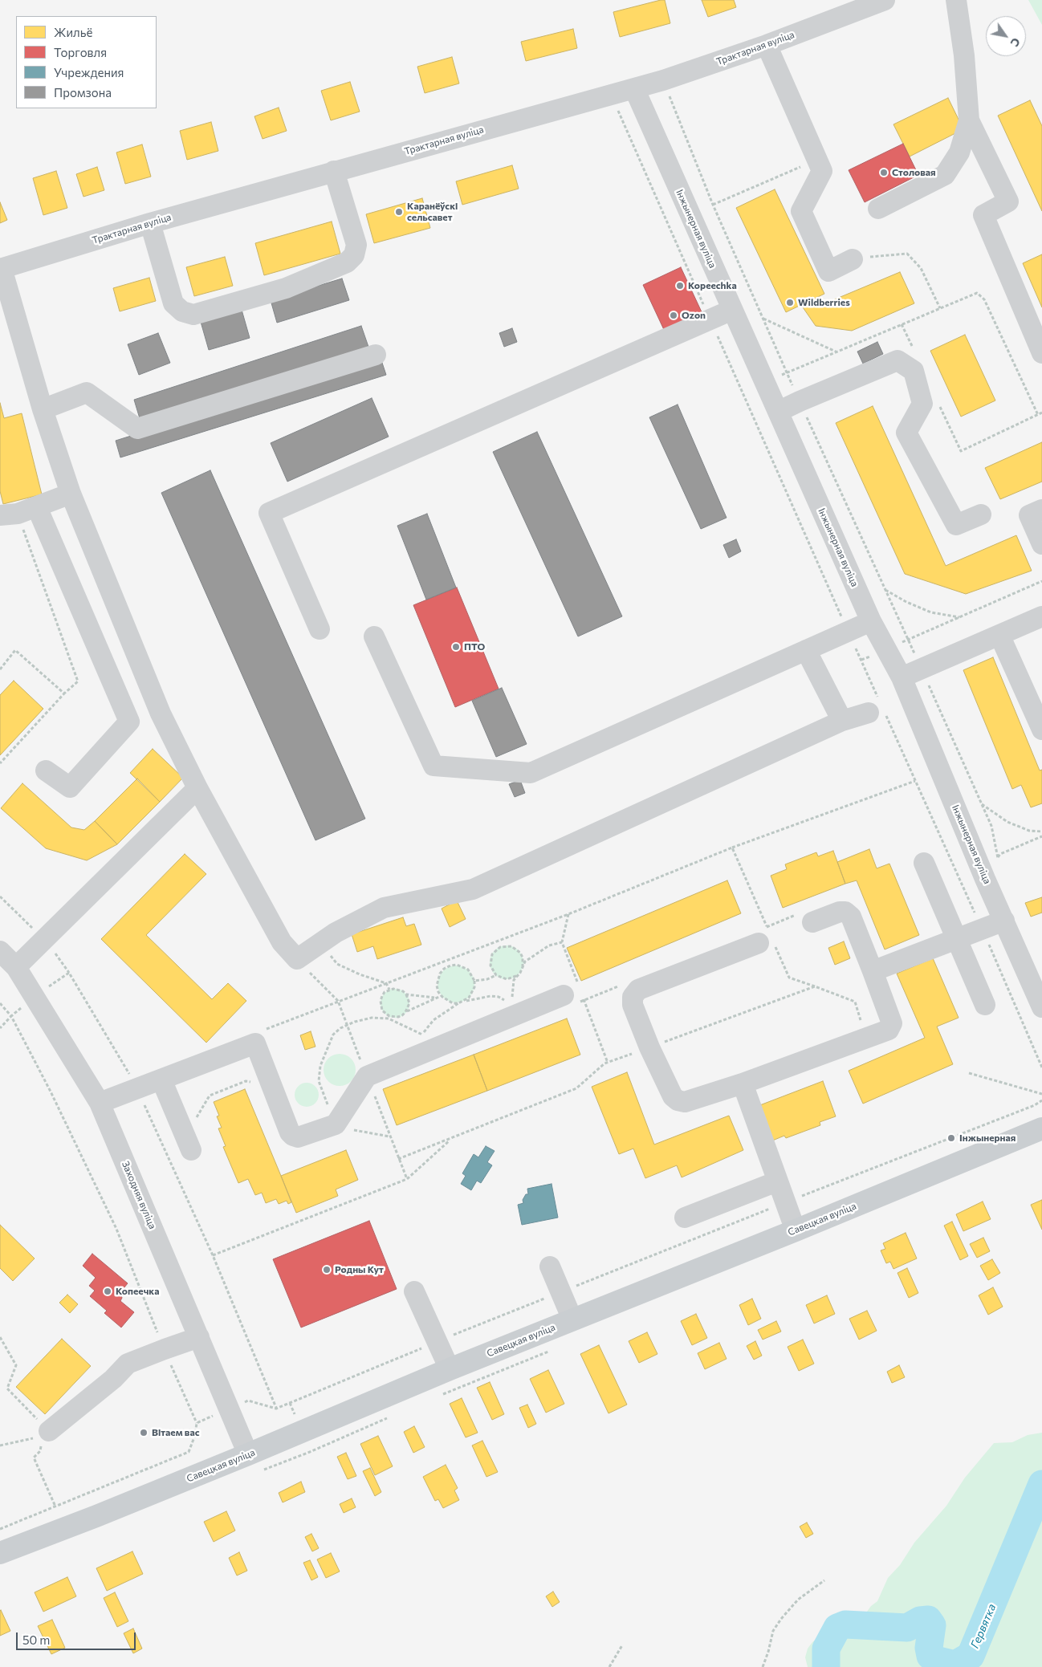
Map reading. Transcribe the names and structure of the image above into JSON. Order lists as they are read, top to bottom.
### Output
{
  "streets": {
    "main road": ["Савецкая вуліца"],
    "street": ["Трактарная вуліца", "Інжынерная вуліца", "Заходняя вуліца"]
  },
  "crossings": [
    ["Трактарная вуліца", "Інжынерная вуліца"],
    ["Заходняя вуліца", "Савецкая вуліца"]
  ],
  "water": ["Гервятка"],
  "places": [
    "Столовая",
    "Каранёўскі сельсавет",
    "Kopeechka",
    "Wildberries",
    "Ozon",
    "ПТО",
    "Інжынерная",
    "Родны Кут",
    "Копеечка",
    "Вітаем вас"
  ],
  "legend": [
    "Жильё",
    "Торговля",
    "Учреждения",
    "Промзона"
  ],
  "scale_bar": "50 m",
  "north": "bottom right"
}
